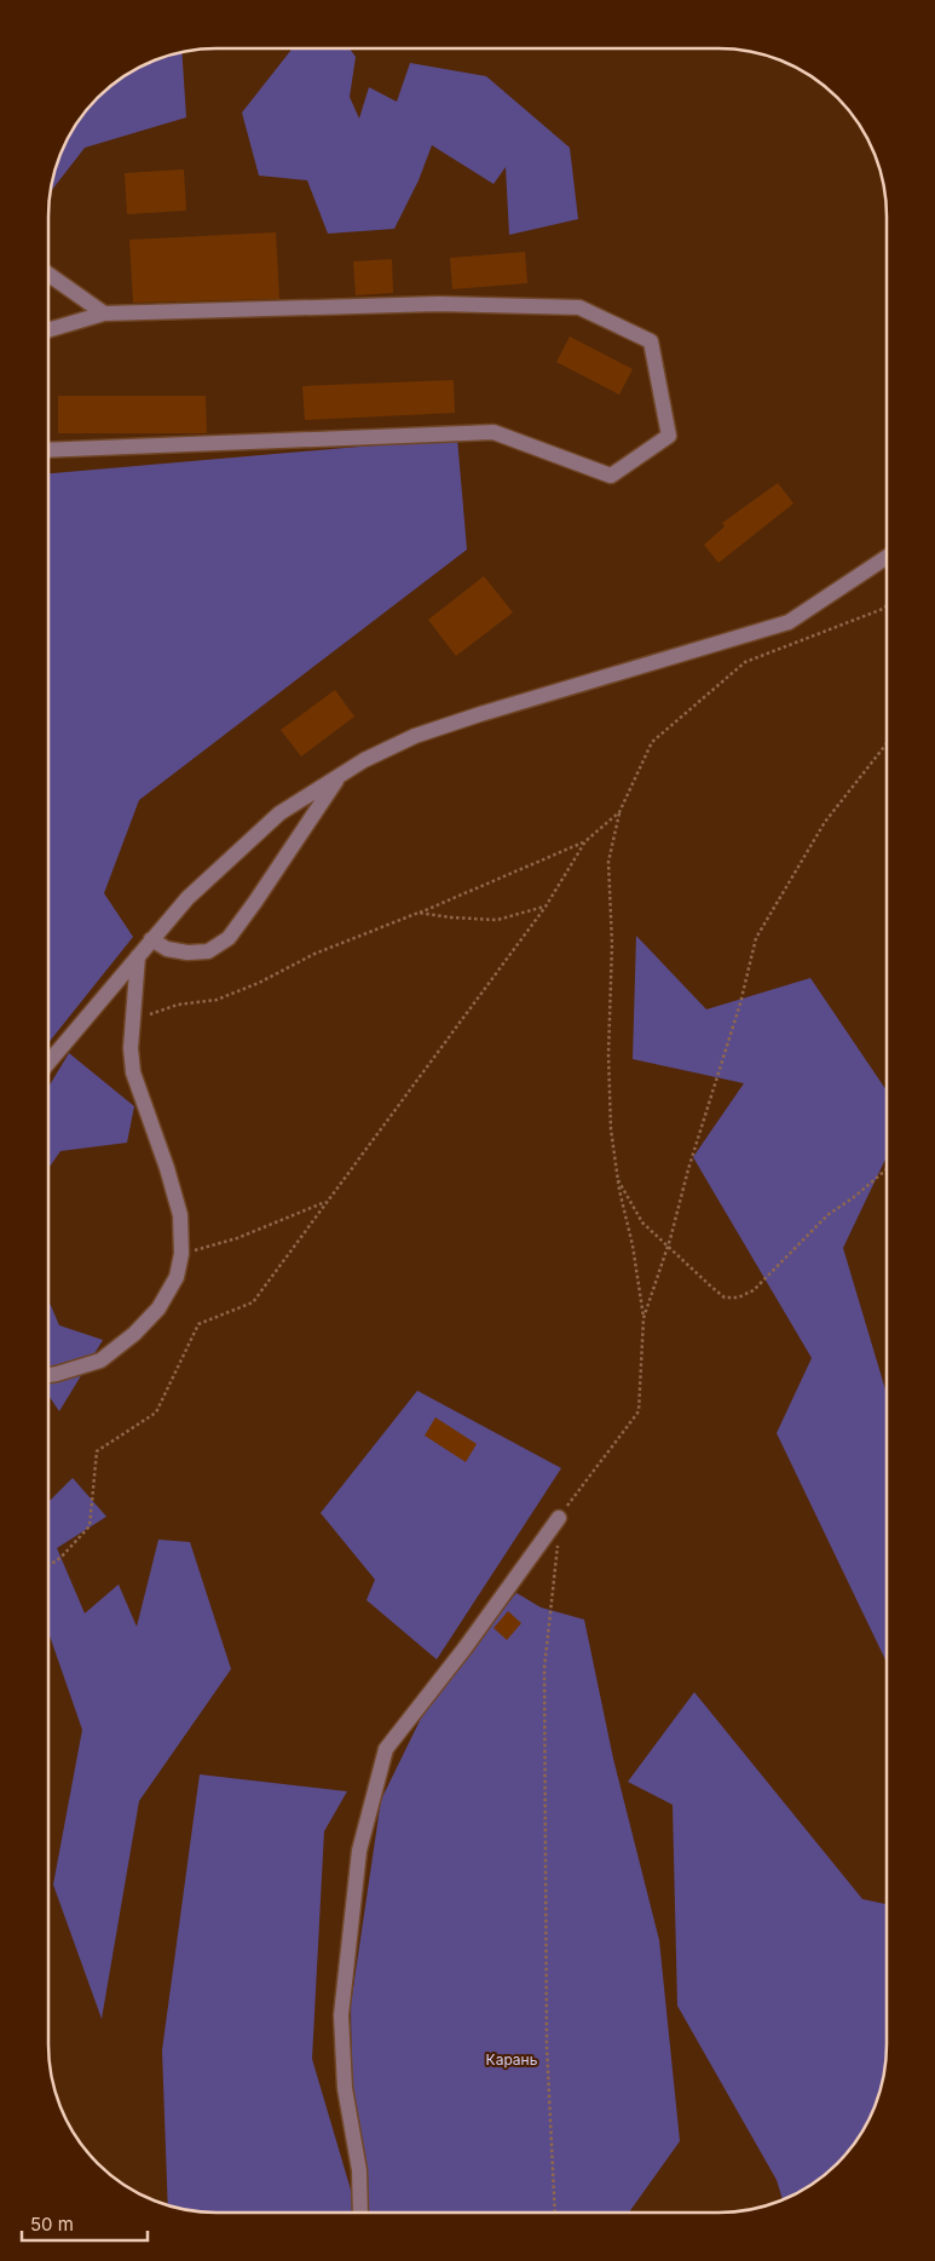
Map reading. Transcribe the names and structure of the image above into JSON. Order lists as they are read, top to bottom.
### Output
{
  "parks": ["Карань"],
  "scale_bar": "50 m"
}
